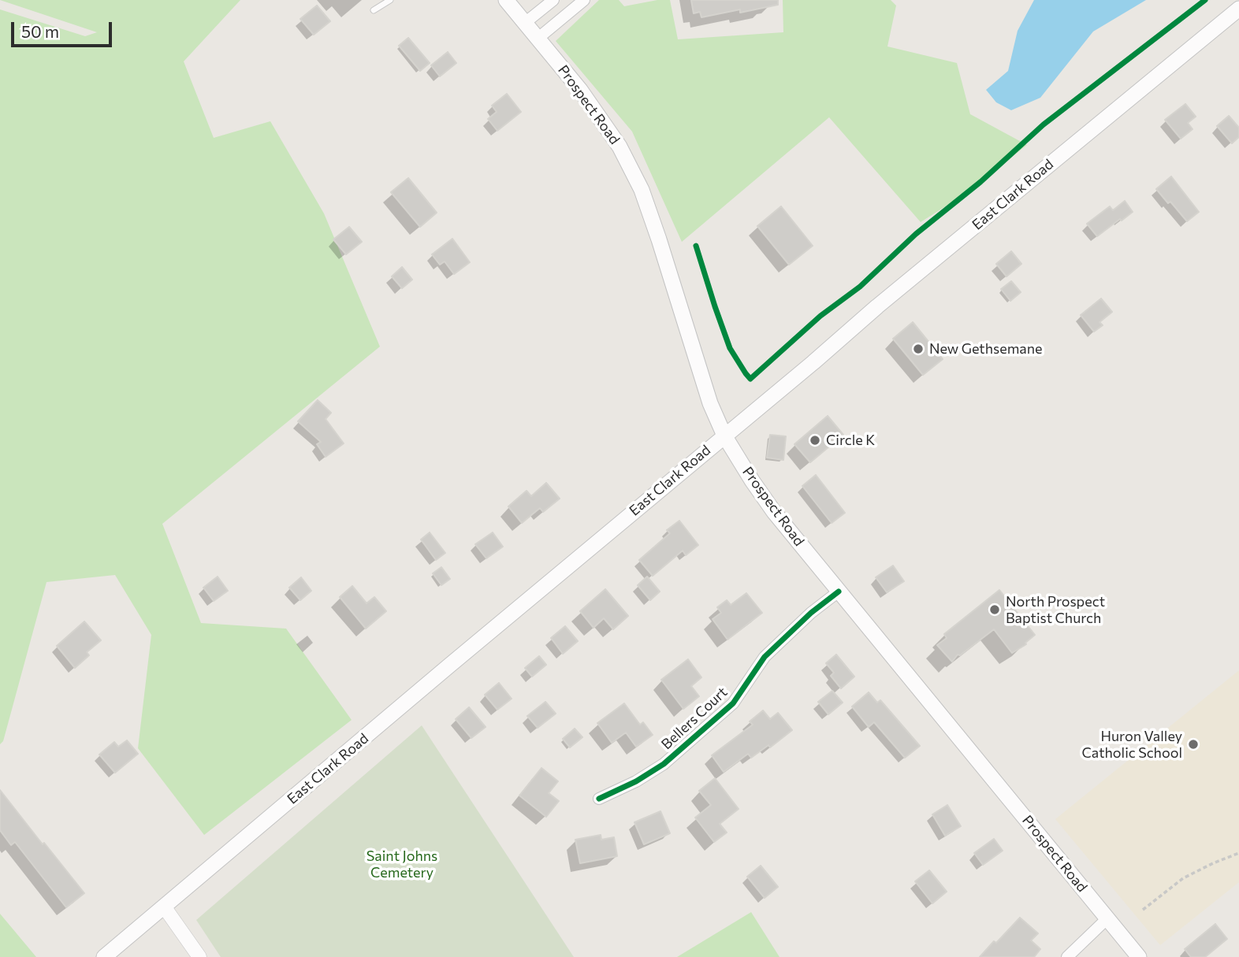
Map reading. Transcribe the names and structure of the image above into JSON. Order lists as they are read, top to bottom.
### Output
{
  "streets": {
    "main road": ["Prospect Road", "East Clark Road"],
    "street": ["Bellers Court"]
  },
  "crossings": [
    ["Prospect Road", "East Clark Road"],
    ["Prospect Road", "Bellers Court"]
  ],
  "parks": ["Saint Johns Cemetery"],
  "places": [
    "New Gethsemane",
    "Circle K",
    "North Prospect Baptist Church",
    "Huron Valley Catholic School"
  ],
  "scale_bar": "50 m"
}
